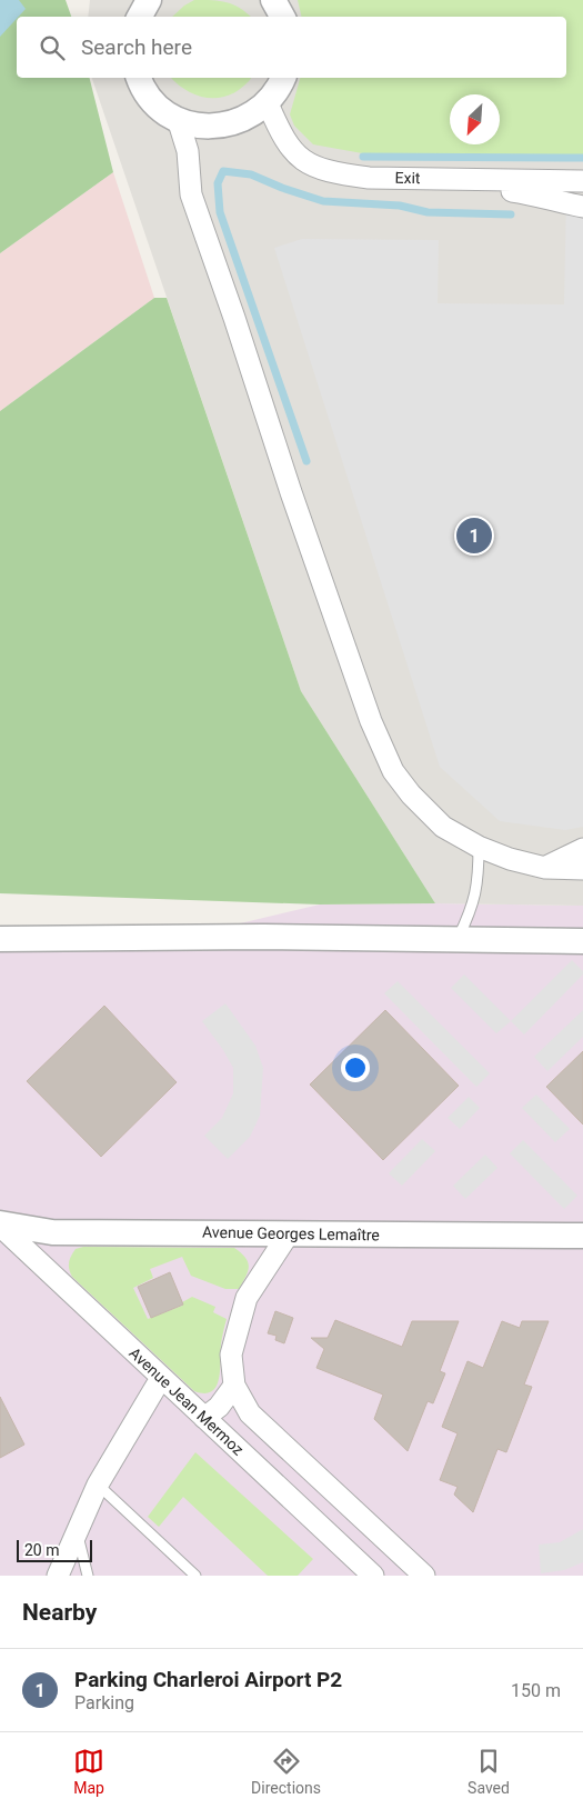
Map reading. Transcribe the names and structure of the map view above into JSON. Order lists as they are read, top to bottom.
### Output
{
  "streets": {
    "street": ["Exit", "Avenue Georges Lemaître", "Avenue Jean Mermoz"]
  },
  "crossings": [
    ["Avenue Georges Lemaître", "Avenue Jean Mermoz"]
  ],
  "scale_bar": "20 m",
  "north": "bottom left",
  "page": {
    "search": "Search here",
    "pins": "1",
    "scale": "20 m",
    "heading": "Nearby",
    "list": [
      {
        "mark": "1",
        "name": "Parking Charleroi Airport P2",
        "note": "Parking",
        "value": "150 m"
      }
    ],
    "nav": ["Map", "Directions", "Saved"]
  }
}
